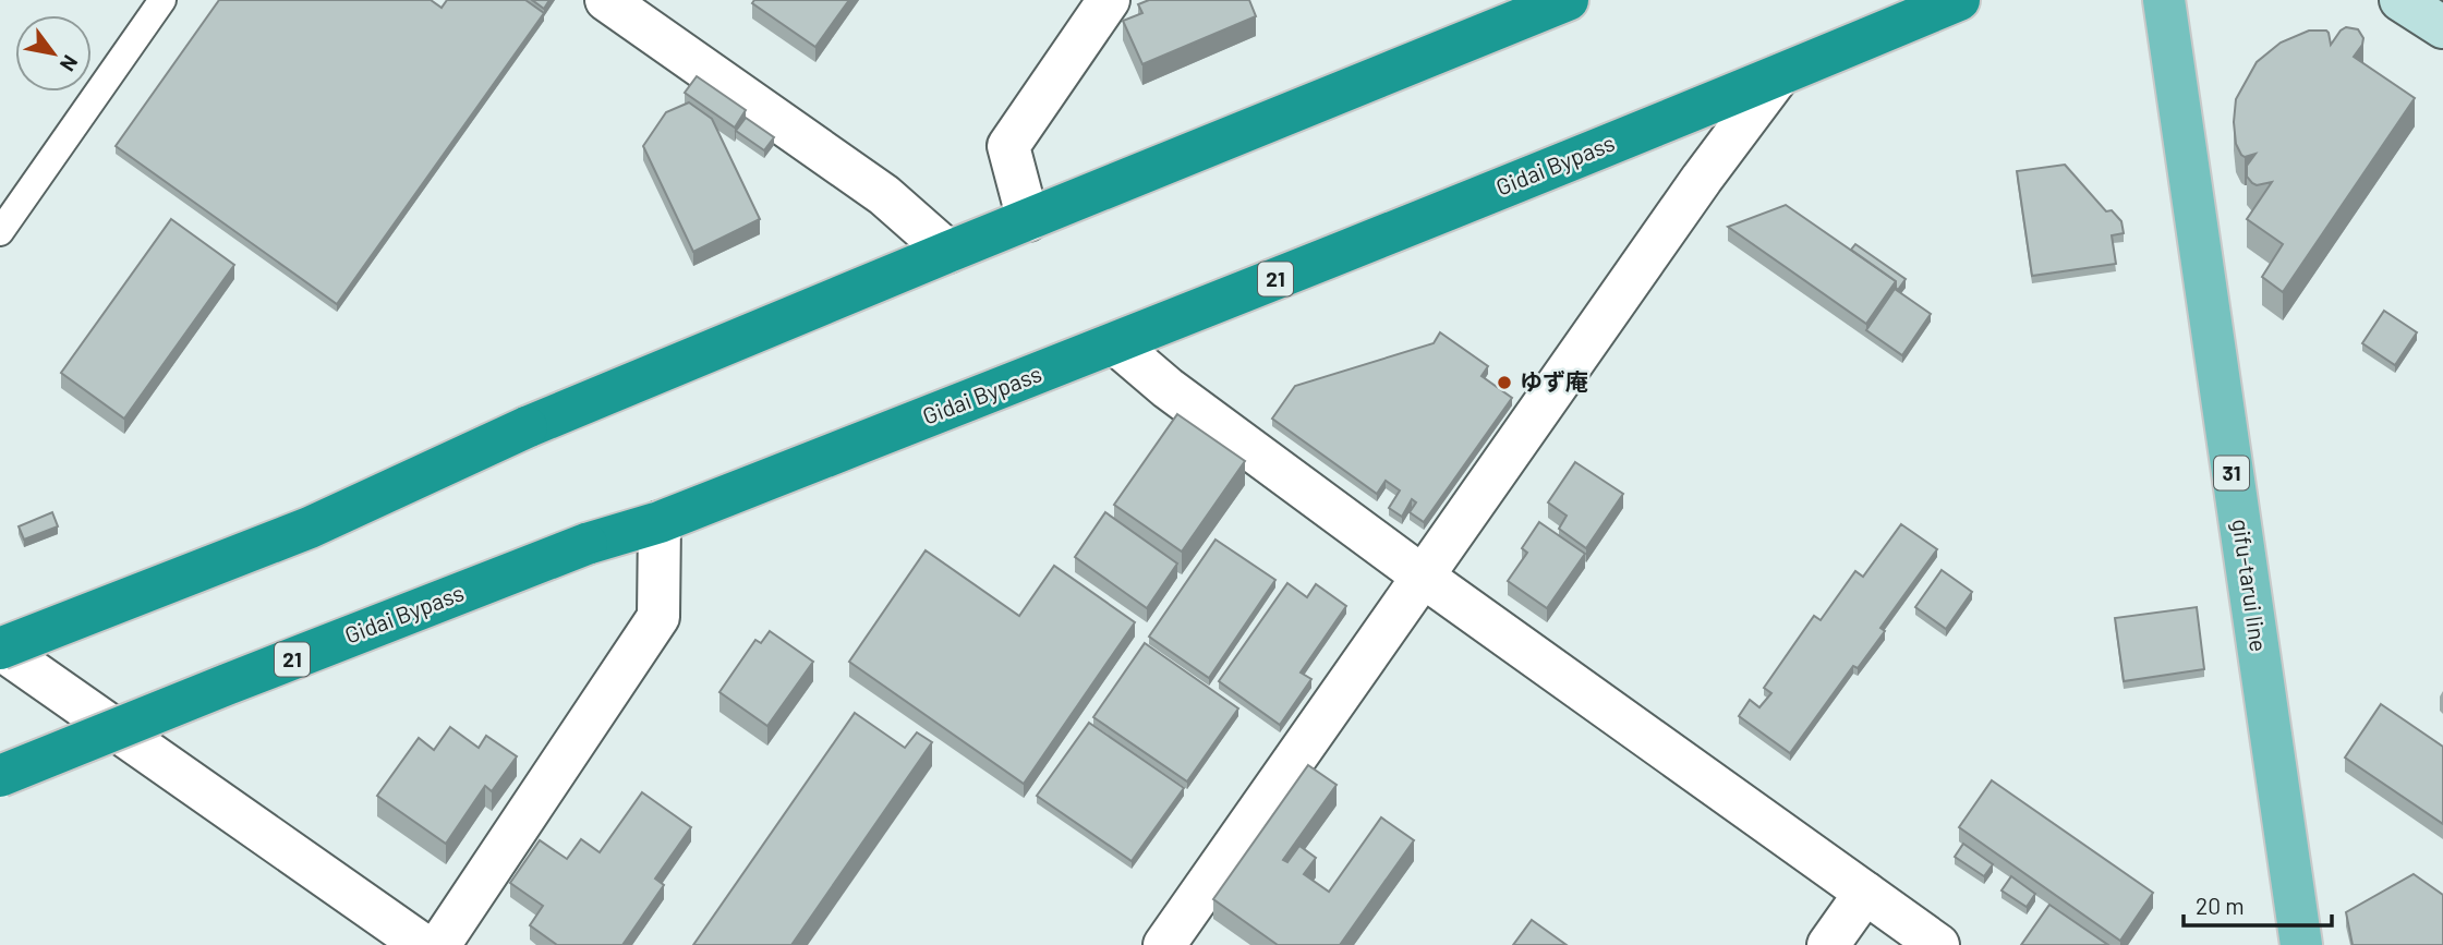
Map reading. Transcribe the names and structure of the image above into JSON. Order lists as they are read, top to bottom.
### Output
{
  "streets": {
    "highway": ["Gidai Bypass", "21"],
    "main road": ["31", "gifu-tarui line"]
  },
  "places": ["ゆず庵"],
  "scale_bar": "20 m",
  "north": "bottom right"
}
